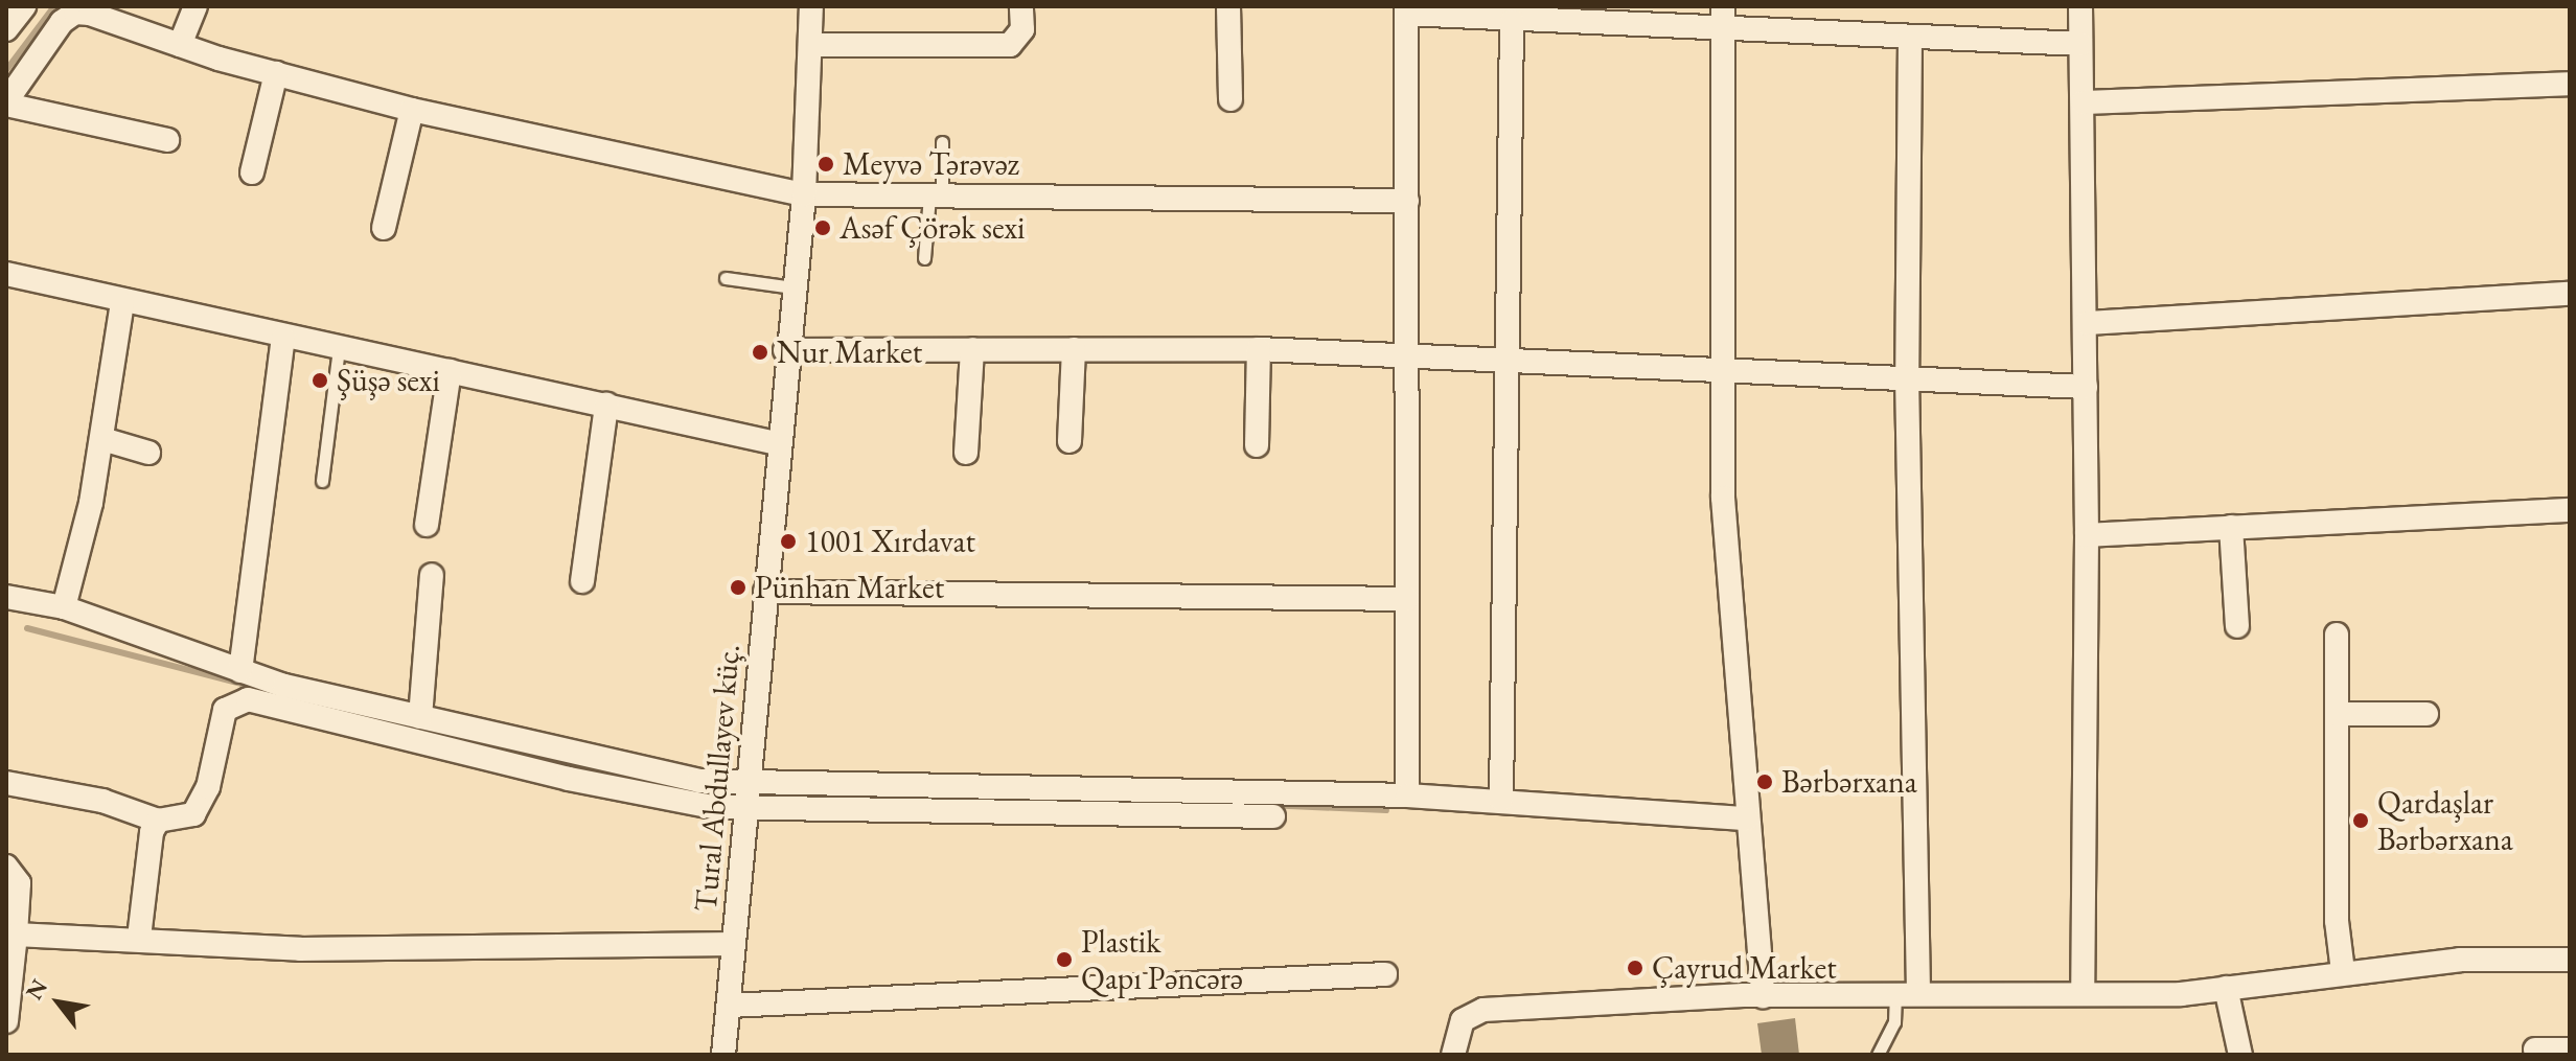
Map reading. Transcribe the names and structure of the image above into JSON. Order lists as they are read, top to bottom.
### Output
{
  "streets": {
    "street": ["Tural Abdullayev küç."]
  },
  "places": [
    "Meyvə Tərəvəz",
    "Asəf Çörək sexi",
    "Nur Market",
    "Şüşə sexi",
    "1001 Xırdavat",
    "Pünhan Market",
    "Bərbərxana",
    "Qardaşlar Bərbərxana",
    "Plastik Qapı Pəncərə",
    "Çayrud Market"
  ],
  "north": "top left"
}
